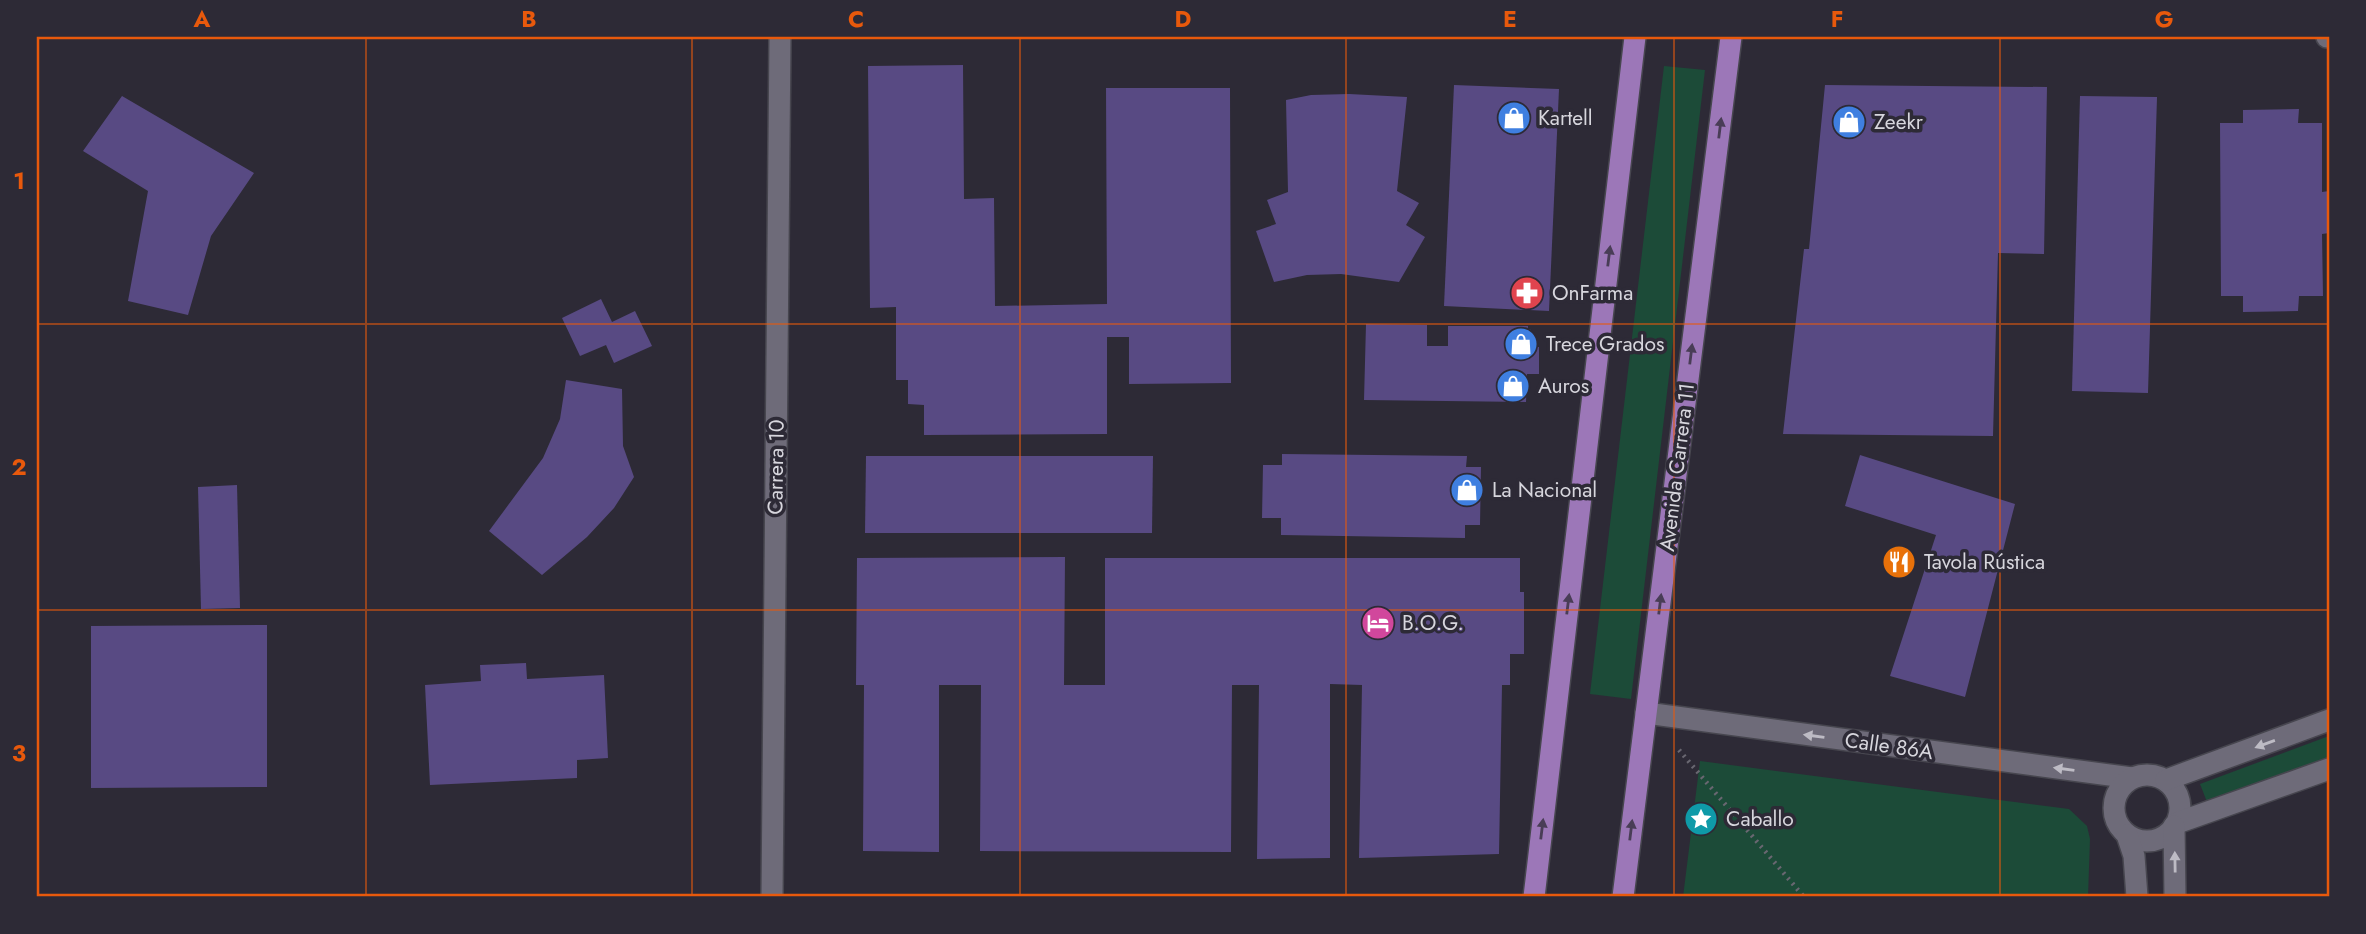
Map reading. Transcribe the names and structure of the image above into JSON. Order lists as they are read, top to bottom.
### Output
{
  "streets": {
    "main road": ["Avenida Carrera 11"],
    "street": ["Carrera 10", "Calle 86A"]
  },
  "crossings": [
    ["Avenida Carrera 11", "Calle 86A"]
  ],
  "one_way": ["Calle 86A"],
  "places": {
    "shop": [
      "Kartell",
      "Zeekr",
      "Trece Grados",
      "Auros",
      "La Nacional"
    ],
    "pharmacy": ["OnFarma"],
    "restaurant": ["Tavola Rústica"],
    "hotel": ["B.O.G."],
    "place": ["Caballo"]
  },
  "grid": {
    "columns": [
      "A",
      "B",
      "C",
      "D",
      "E",
      "F",
      "G"
    ],
    "rows": ["1", "2", "3"]
  }
}
